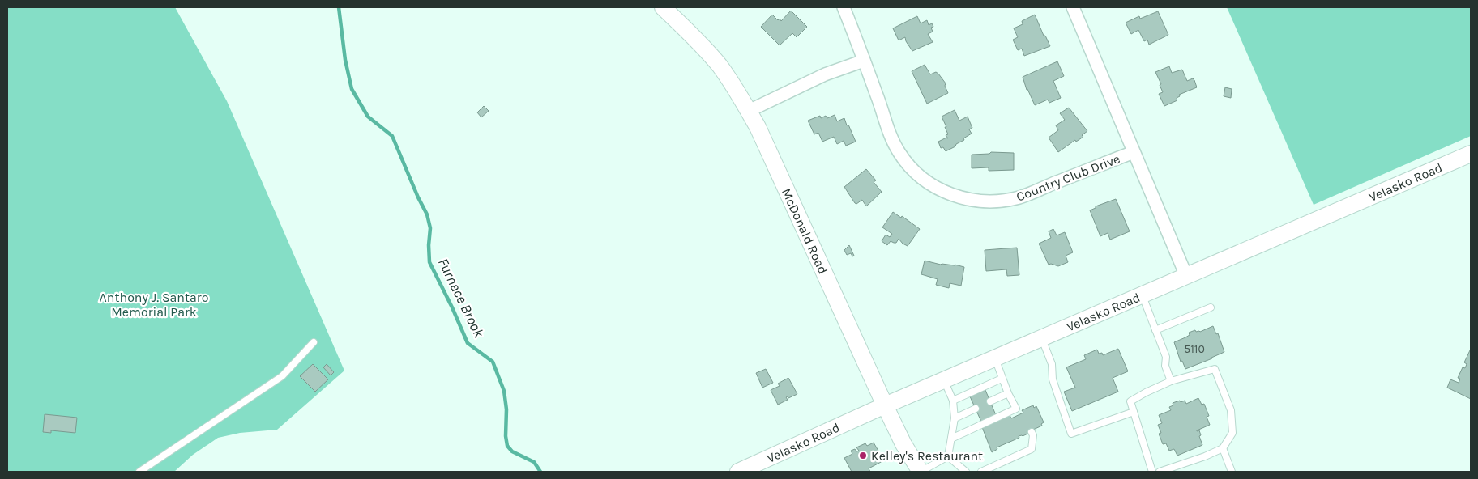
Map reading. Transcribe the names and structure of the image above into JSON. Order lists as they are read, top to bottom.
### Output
{
  "streets": {
    "street": ["Country Club Drive", "Velasko Road", "McDonald Road"]
  },
  "crossings": [
    ["Country Club Drive", "Velasko Road"],
    ["Velasko Road", "McDonald Road"]
  ],
  "water": ["Furnace Brook"],
  "parks": ["Anthony J. Santaro Memorial Park"],
  "places": ["Kelley's Restaurant"],
  "house_numbers": ["5110"]
}
